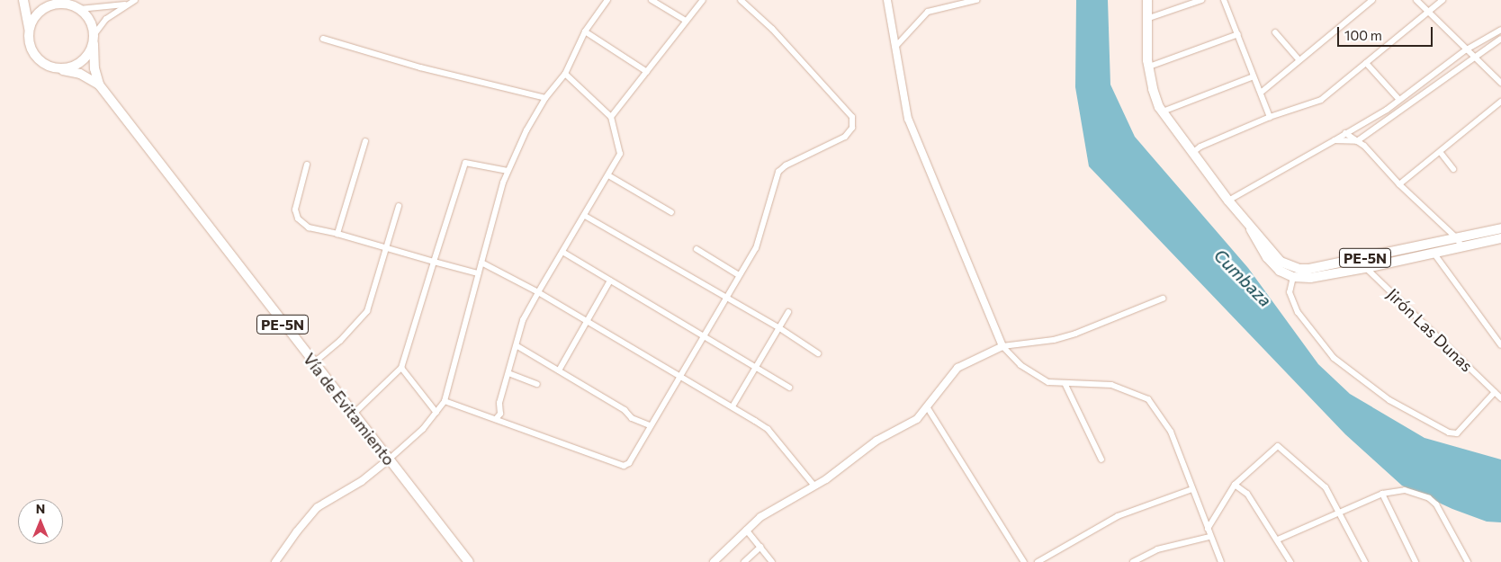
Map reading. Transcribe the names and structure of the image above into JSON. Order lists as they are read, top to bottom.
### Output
{
  "streets": {
    "main road": ["PE-5N", "Vía de Evitamiento"],
    "street": ["Jirón Las Dunas"]
  },
  "crossings": [
    ["PE-5N", "Jirón Las Dunas"]
  ],
  "water": ["Cumbaza"],
  "scale_bar": "100 m",
  "north": "top"
}
